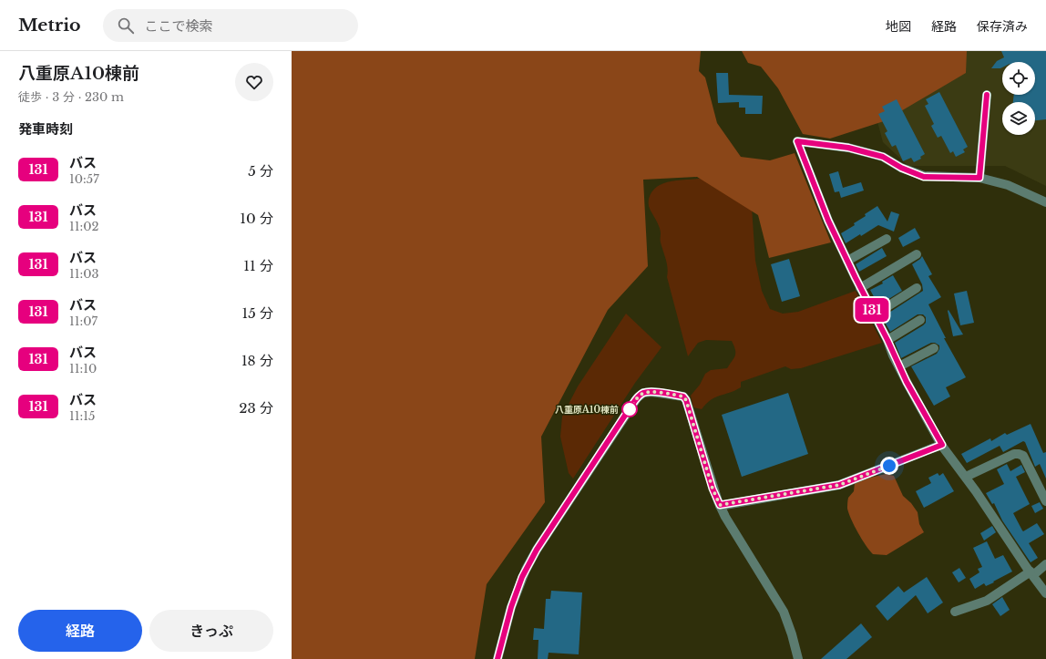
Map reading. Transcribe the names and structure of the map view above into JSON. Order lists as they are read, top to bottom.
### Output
{
  "places": ["八重原A10棟前"],
  "lines": ["bus line 131"],
  "page": {
    "header": "Metrio",
    "search": "ここで検索",
    "nav": ["地図", "経路", "保存済み"],
    "heading": [
      ["八重原A10棟前", "徒歩 · 3 分 · 230 m"],
      "発車時刻"
    ],
    "on_map": "131",
    "list": [
      {
        "mark": "131",
        "name": "バス",
        "note": "10:57",
        "value": "5 分"
      },
      {
        "mark": "131",
        "name": "バス",
        "note": "11:02",
        "value": "10 分"
      },
      {
        "mark": "131",
        "name": "バス",
        "note": "11:03",
        "value": "11 分"
      },
      {
        "mark": "131",
        "name": "バス",
        "note": "11:07",
        "value": "15 分"
      },
      {
        "mark": "131",
        "name": "バス",
        "note": "11:10",
        "value": "18 分"
      },
      {
        "mark": "131",
        "name": "バス",
        "note": "11:15",
        "value": "23 分"
      }
    ],
    "buttons": ["経路", "きっぷ"]
  }
}
